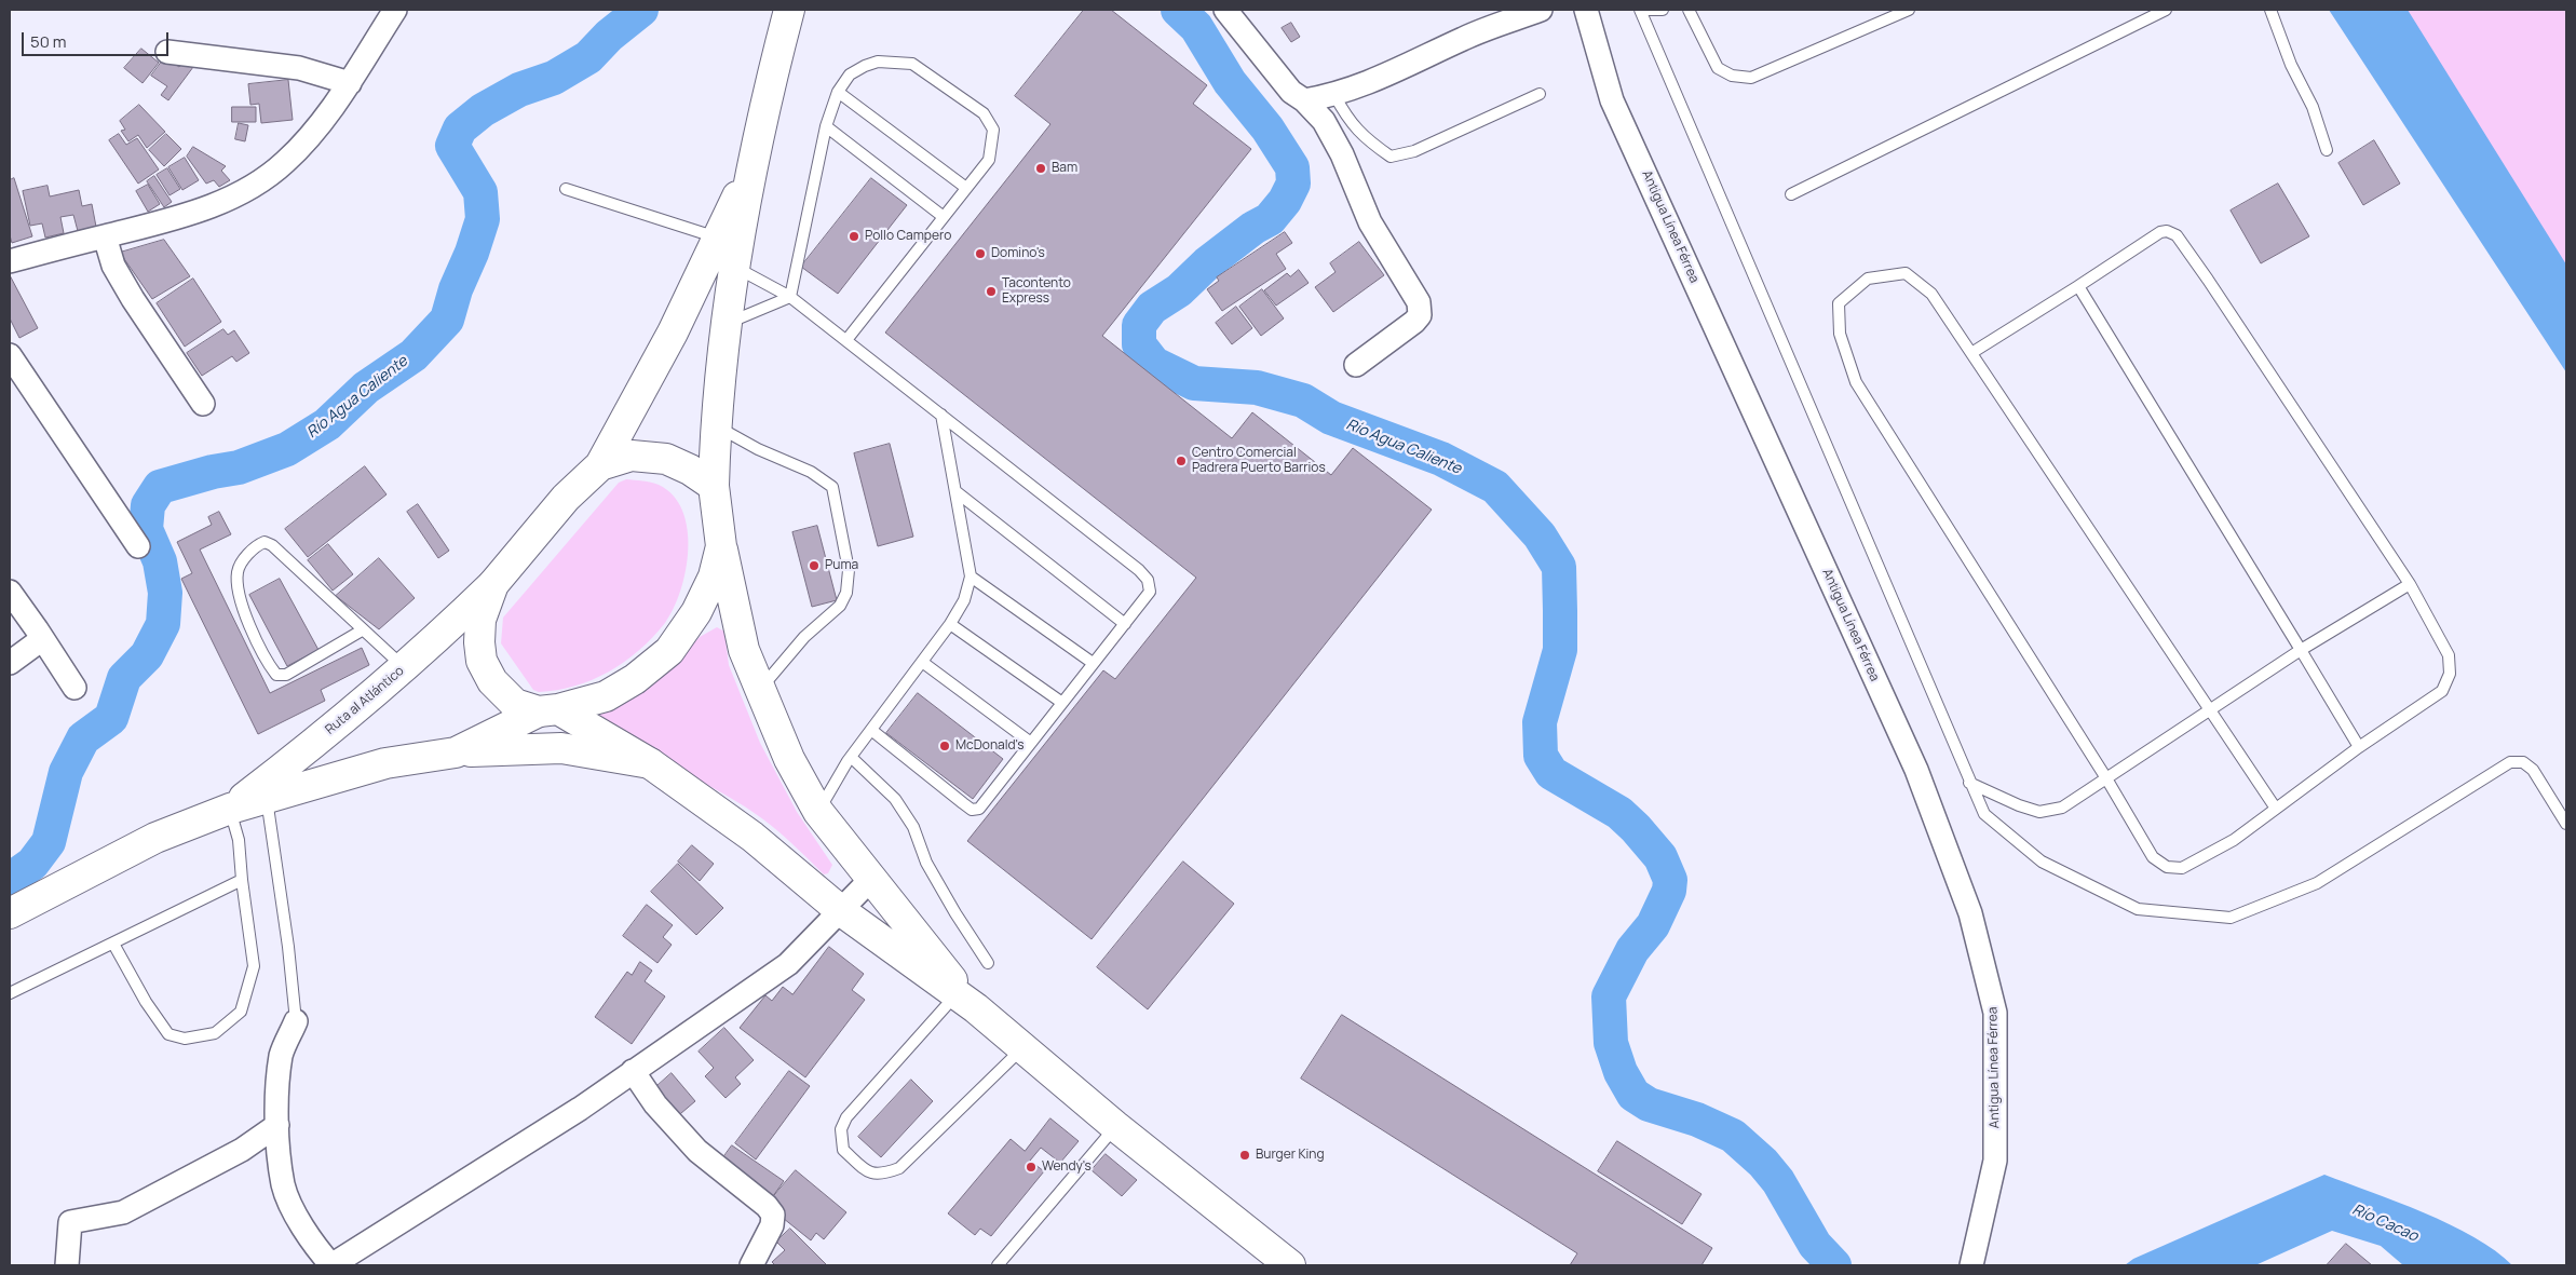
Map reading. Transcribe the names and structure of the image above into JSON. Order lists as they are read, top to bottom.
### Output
{
  "streets": {
    "main road": ["Ruta al Atlántico"],
    "street": ["Antigua Línea Férrea"]
  },
  "water": ["Río Agua Caliente", "Río Cacao"],
  "places": [
    "Bam",
    "Pollo Campero",
    "Domino's",
    "Tacontento Express",
    "Centro Comercial Padrera Puerto Barrios",
    "Puma",
    "McDonald's",
    "Burger King",
    "Wendy's"
  ],
  "scale_bar": "50 m"
}
